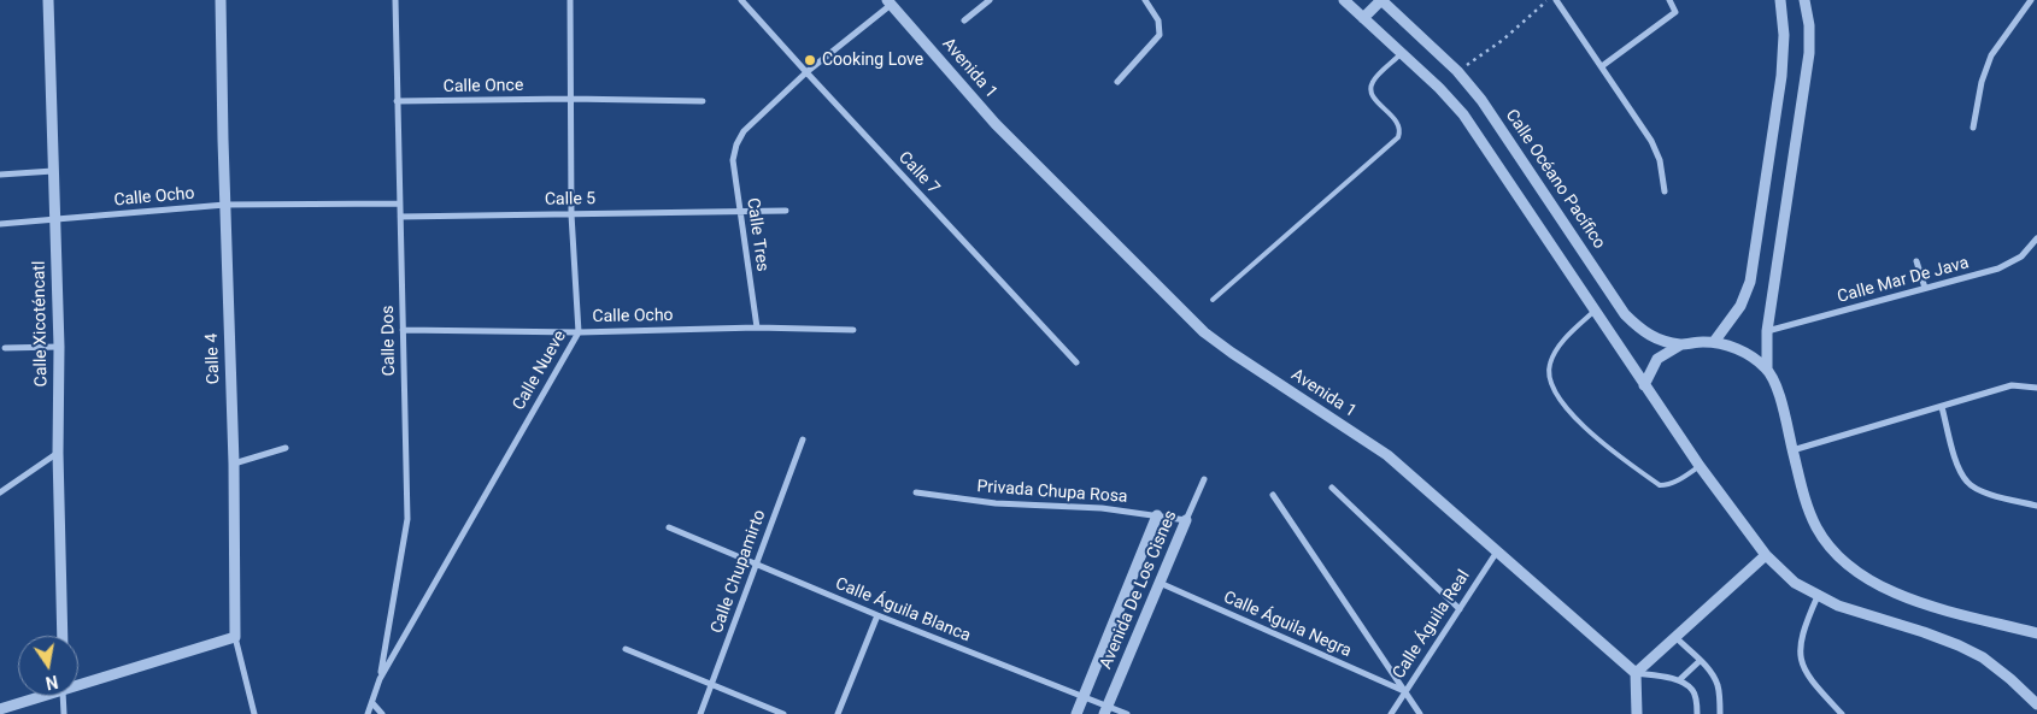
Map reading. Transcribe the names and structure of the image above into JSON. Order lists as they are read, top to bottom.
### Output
{
  "streets": {
    "street": [
      "Avenida 1",
      "Calle Once",
      "Calle 7",
      "Calle Océano Pacífico",
      "Calle Ocho",
      "Calle 5",
      "Calle Tres",
      "Calle Mar De Java",
      "Calle Xicoténcatl",
      "Calle Dos",
      "Calle 4",
      "Calle Nueve",
      "Privada Chupa Rosa",
      "Calle Chupamirto",
      "Avenida De Los Cisnes",
      "Calle Águila Blanca",
      "Calle Águila Negra",
      "Calle Águila Real"
    ]
  },
  "crossings": [
    ["Avenida 1", "Calle Águila Real"],
    ["Calle Once", "Calle Dos"],
    ["Calle Once", "Calle Nueve"],
    ["Calle 7", "Calle Tres"],
    ["Calle Ocho", "Calle Tres"],
    ["Calle Ocho", "Calle Xicoténcatl"],
    ["Calle Ocho", "Calle Dos"],
    ["Calle Ocho", "Calle 4"],
    ["Calle Ocho", "Calle Nueve"],
    ["Calle 5", "Calle Tres"],
    ["Calle 5", "Calle Dos"],
    ["Calle 5", "Calle Nueve"],
    ["Calle Dos", "Calle Nueve"],
    ["Privada Chupa Rosa", "Avenida De Los Cisnes"],
    ["Calle Chupamirto", "Calle Águila Blanca"],
    ["Avenida De Los Cisnes", "Calle Águila Blanca"],
    ["Avenida De Los Cisnes", "Calle Águila Negra"],
    ["Calle Águila Negra", "Calle Águila Real"]
  ],
  "places": ["Cooking Love"],
  "north": "bottom"
}
